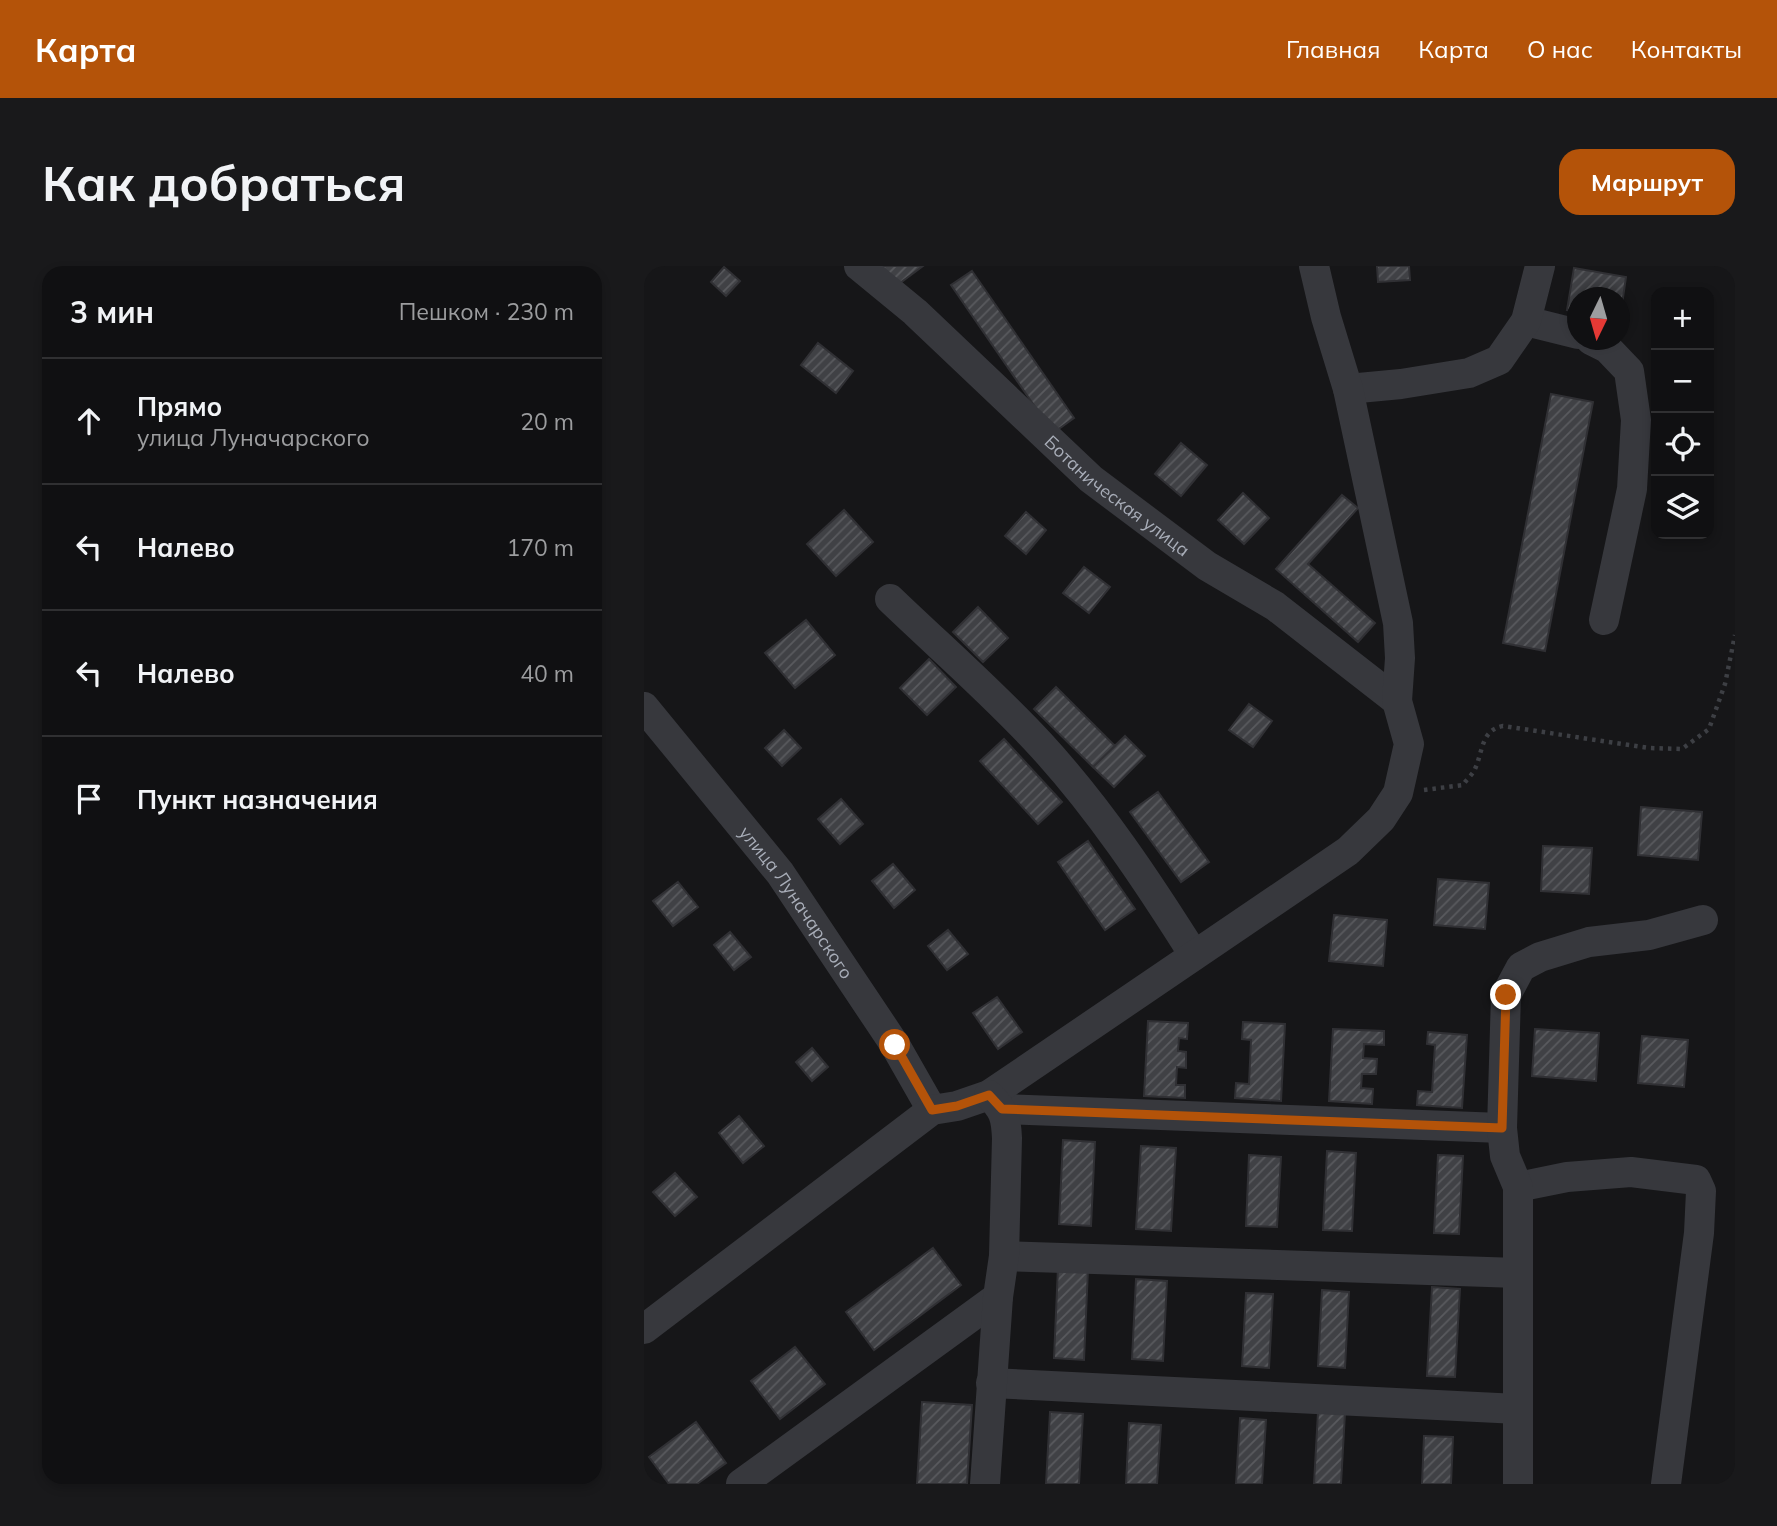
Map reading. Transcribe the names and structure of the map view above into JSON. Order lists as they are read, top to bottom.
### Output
{
  "streets": {
    "street": ["Ботаническая улица", "улица Луначарского"]
  },
  "north": "bottom",
  "page": {
    "header": "Карта",
    "nav": [
      "Главная",
      "Карта",
      "О нас",
      "Контакты"
    ],
    "buttons": "Маршрут",
    "title": "Как добраться",
    "heading": ["3 мин", "Пешком · 230 m"],
    "map_buttons": ["+", "−"],
    "list": [
      ["Прямо", "улица Луначарского", "20 m"],
      ["Налево", "170 m"],
      ["Налево", "40 m"],
      "Пункт назначения"
    ]
  }
}
